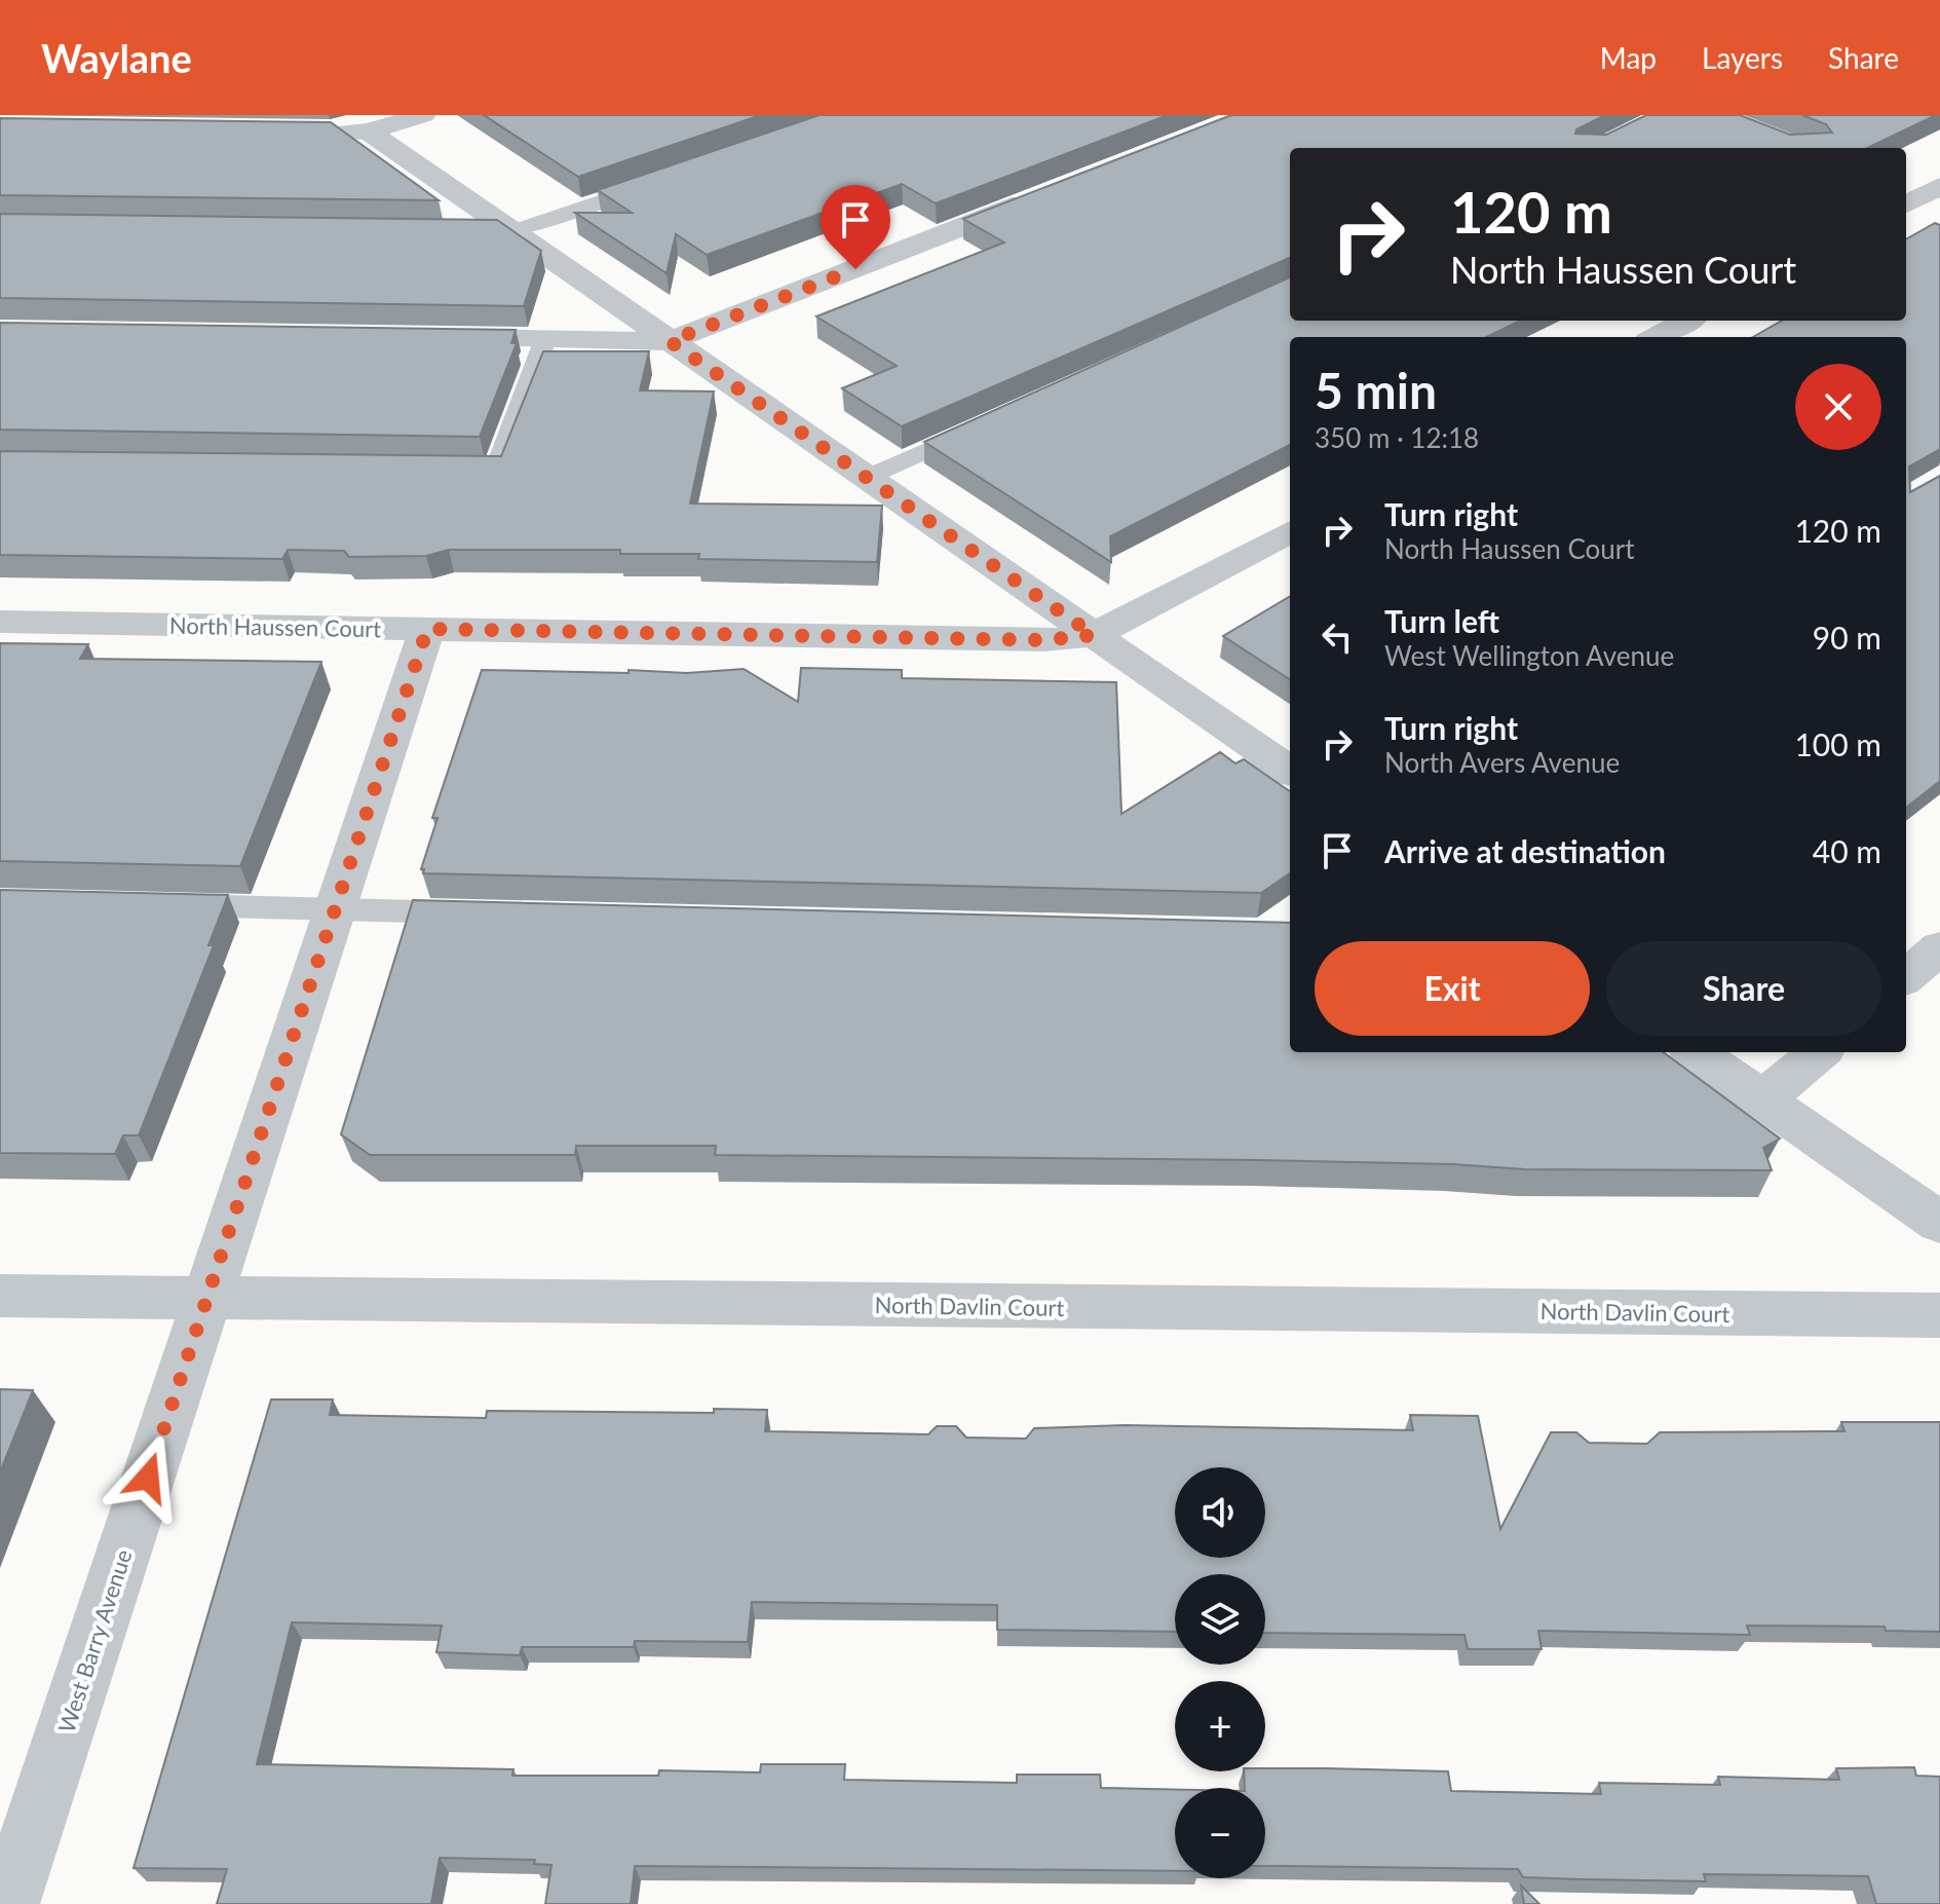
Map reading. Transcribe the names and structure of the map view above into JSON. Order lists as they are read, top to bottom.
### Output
{
  "streets": {
    "street": ["North Haussen Court", "North Davlin Court", "West Barry Avenue"]
  },
  "crossings": [
    ["North Haussen Court", "West Barry Avenue"],
    ["North Davlin Court", "West Barry Avenue"]
  ],
  "page": {
    "header": "Waylane",
    "nav": ["Map", "Layers", "Share"],
    "turn": ["120 m", "North Haussen Court"],
    "heading": ["5 min", "350 m · 12:18"],
    "list": [
      {
        "name": "Turn right",
        "note": "North Haussen Court",
        "value": "120 m"
      },
      {
        "name": "Turn left",
        "note": "West Wellington Avenue",
        "value": "90 m"
      },
      {
        "name": "Turn right",
        "note": "North Avers Avenue",
        "value": "100 m"
      },
      {
        "name": "Arrive at destination",
        "value": "40 m"
      }
    ],
    "buttons": ["Exit", "Share"],
    "map_buttons": ["+", "−"]
  }
}
